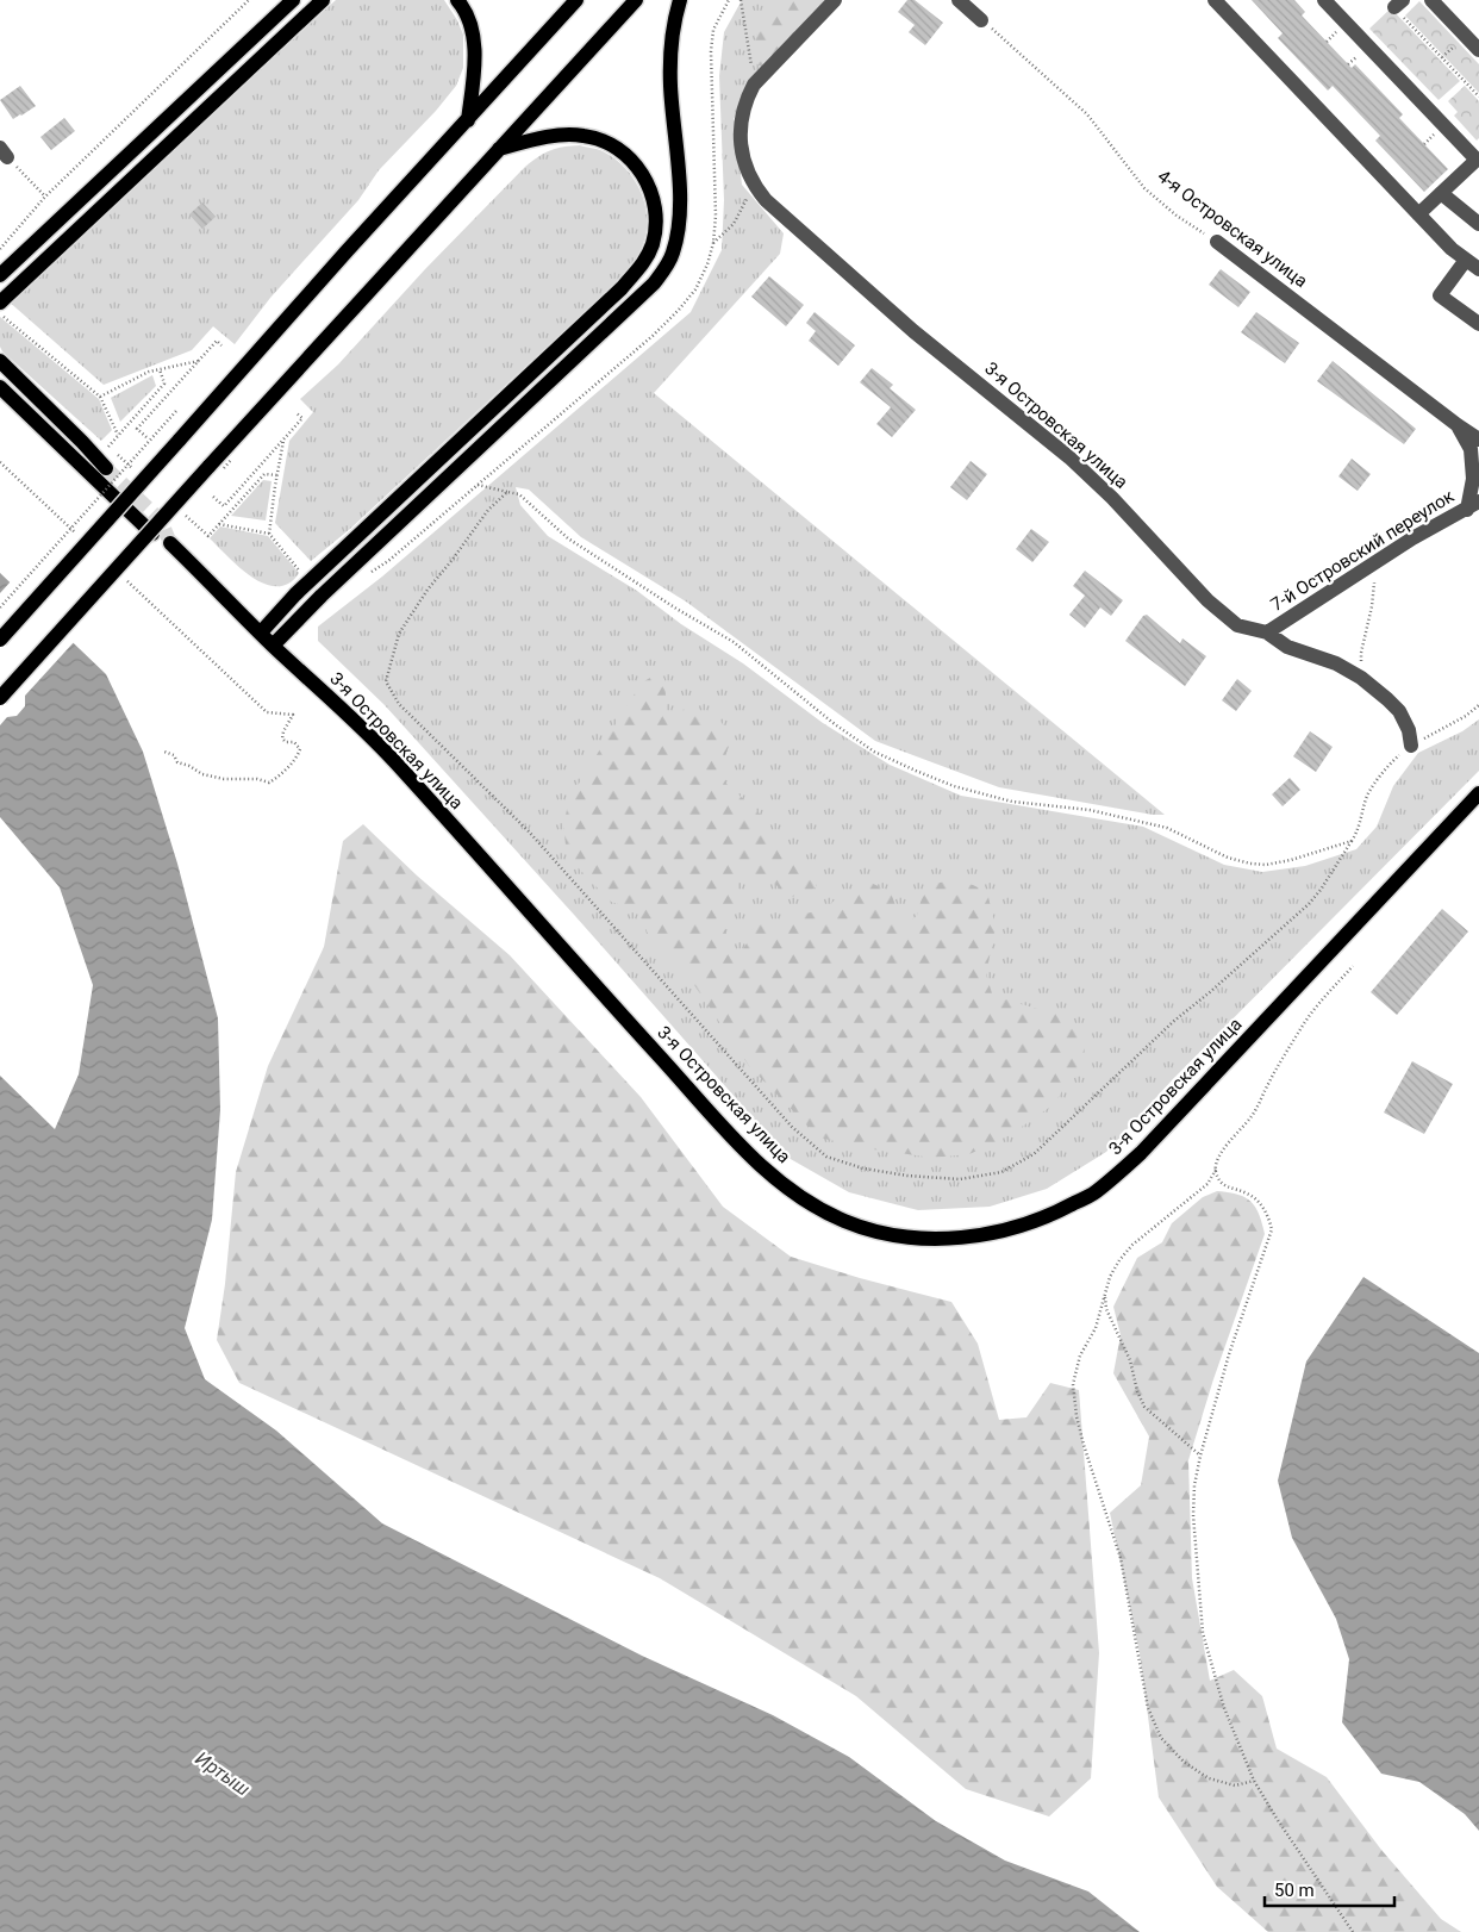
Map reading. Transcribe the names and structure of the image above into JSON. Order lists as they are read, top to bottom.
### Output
{
  "streets": {
    "main road": ["3-я Островская улица"],
    "street": ["4-я Островская улица", "7-й Островский переулок"]
  },
  "crossings": [
    ["3-я Островская улица", "7-й Островский переулок"]
  ],
  "water": ["Иртыш"],
  "scale_bar": "50 m"
}
